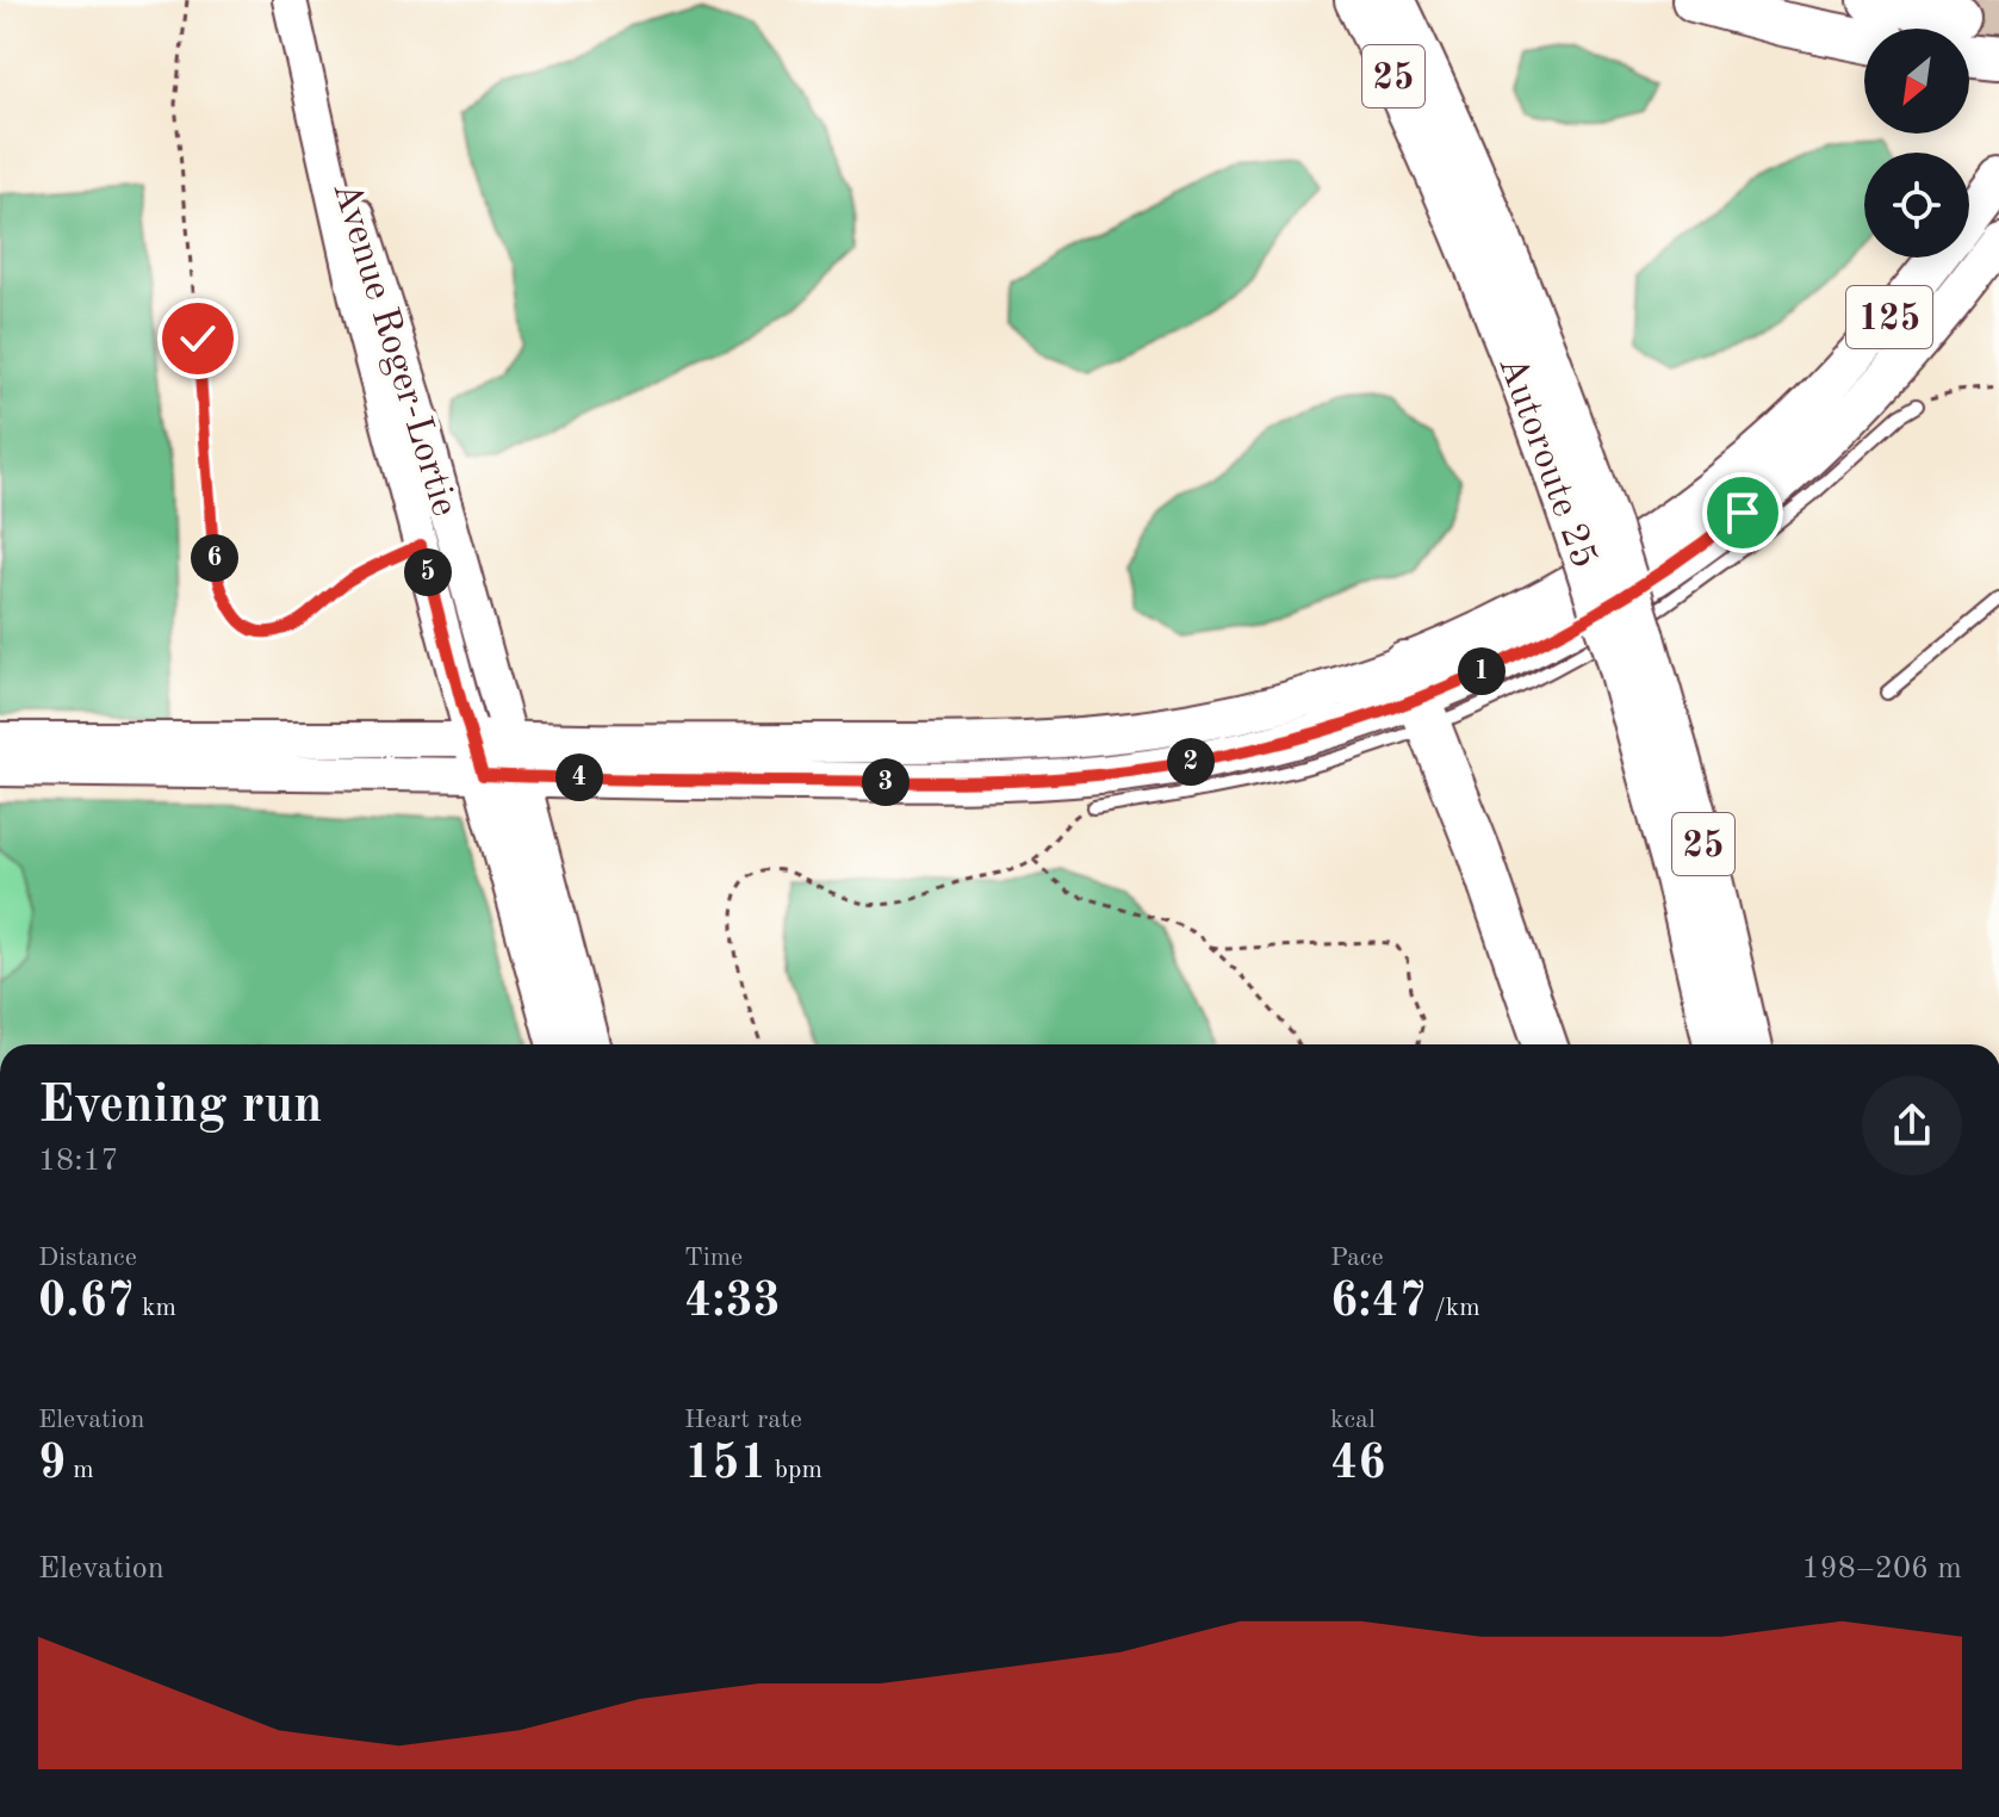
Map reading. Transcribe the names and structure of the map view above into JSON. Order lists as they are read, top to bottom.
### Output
{
  "streets": {
    "highway": ["25", "Autoroute 25"],
    "main road": ["125"],
    "street": ["Avenue Roger-Lortie"]
  },
  "crossings": [
    ["125", "Avenue Roger-Lortie"]
  ],
  "north": "bottom left",
  "page": {
    "pins": [
      "6",
      "5",
      "1",
      "2",
      "4",
      "3"
    ],
    "heading": ["Evening run", "18:17"],
    "stats": [
      ["Distance", "0.67 km"],
      ["Time", "4:33"],
      ["Pace", "6:47 /km"],
      ["Elevation", "9 m"],
      ["Heart rate", "151 bpm"],
      ["kcal", "46"]
    ],
    "chart": ["Elevation", "198–206 m"]
  }
}
